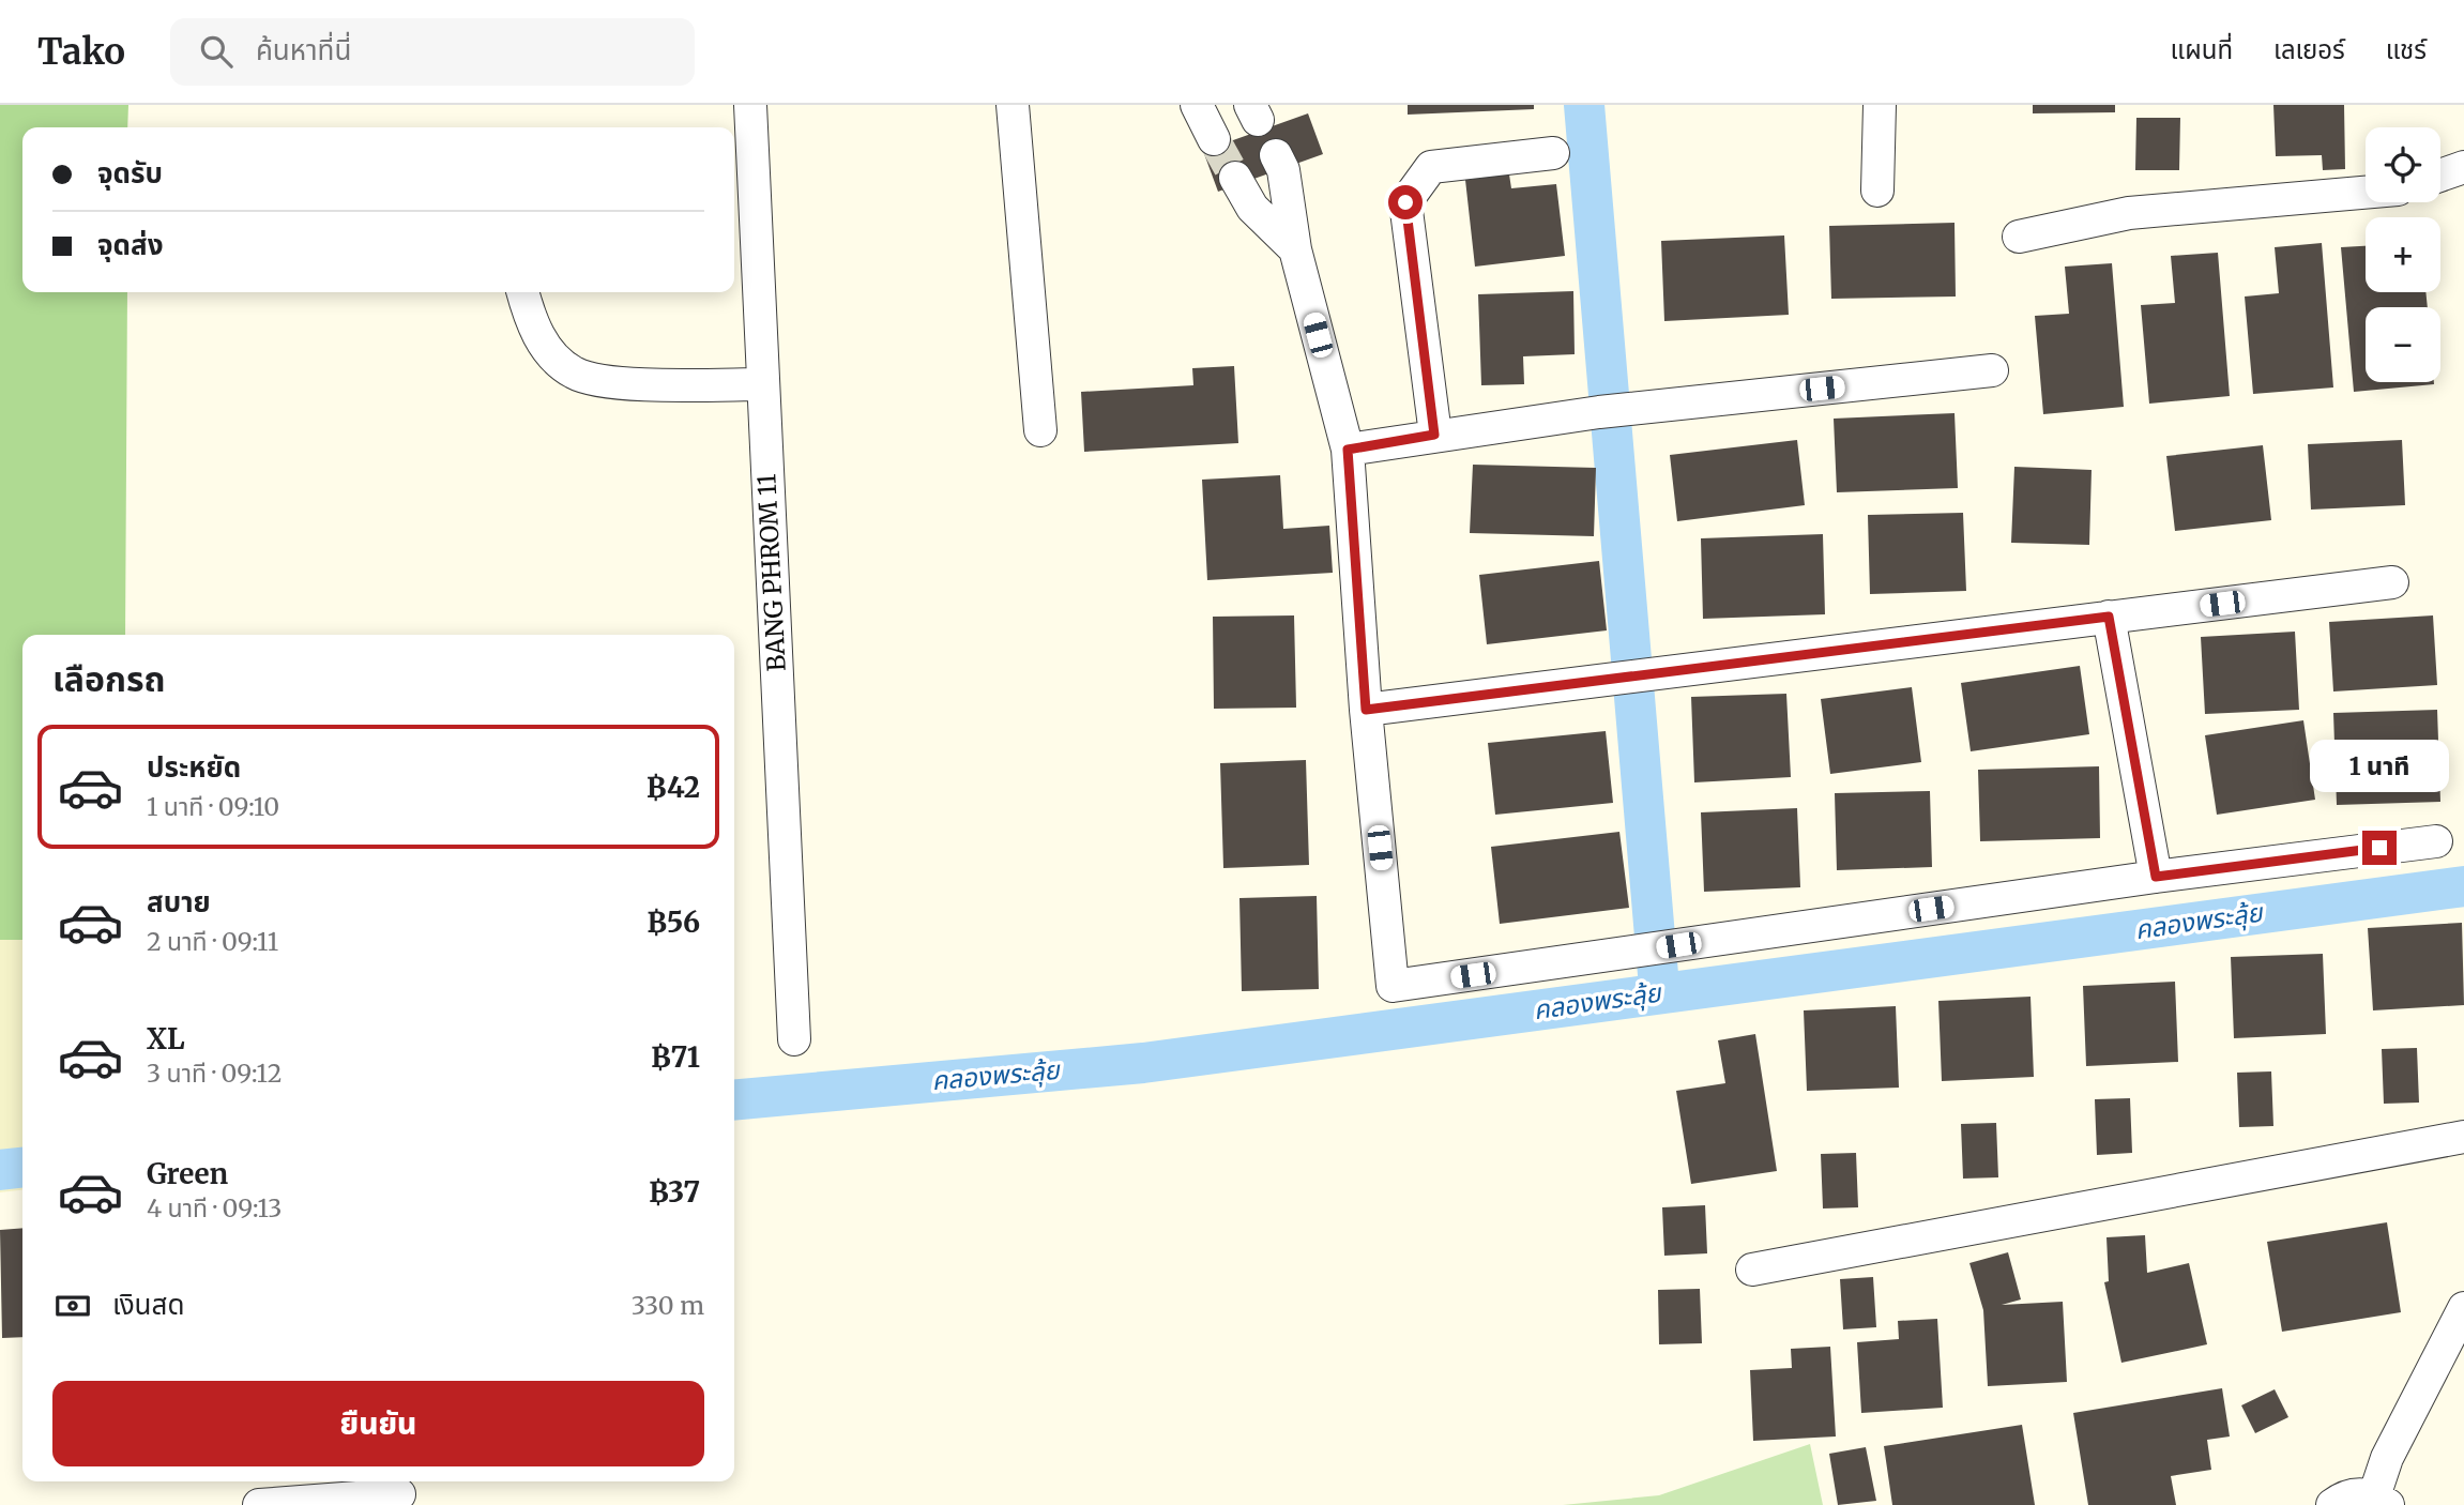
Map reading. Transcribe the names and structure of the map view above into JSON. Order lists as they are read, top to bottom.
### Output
{
  "streets": {
    "street": ["BANG PHROM 11"]
  },
  "water": ["คลองพระลุ้ย"],
  "page": {
    "header": "Tako",
    "search": "ค้นหาที่นี่",
    "nav": ["แผนที่", "เลเยอร์", "แชร์"],
    "map_buttons": ["+", "−"],
    "banner": ["จุดรับ", "จุดส่ง"],
    "heading": "เลือกรถ",
    "list": [
      {
        "name": "ประหยัด",
        "note": "1 นาที · 09:10",
        "value": "฿42"
      },
      {
        "name": "สบาย",
        "note": "2 นาที · 09:11",
        "value": "฿56"
      },
      {
        "name": "XL",
        "note": "3 นาที · 09:12",
        "value": "฿71"
      },
      {
        "name": "Green",
        "note": "4 นาที · 09:13",
        "value": "฿37"
      }
    ],
    "bubble": "1 นาที",
    "pay": ["เงินสด", "330 m"],
    "buttons": "ยืนยัน"
  }
}
